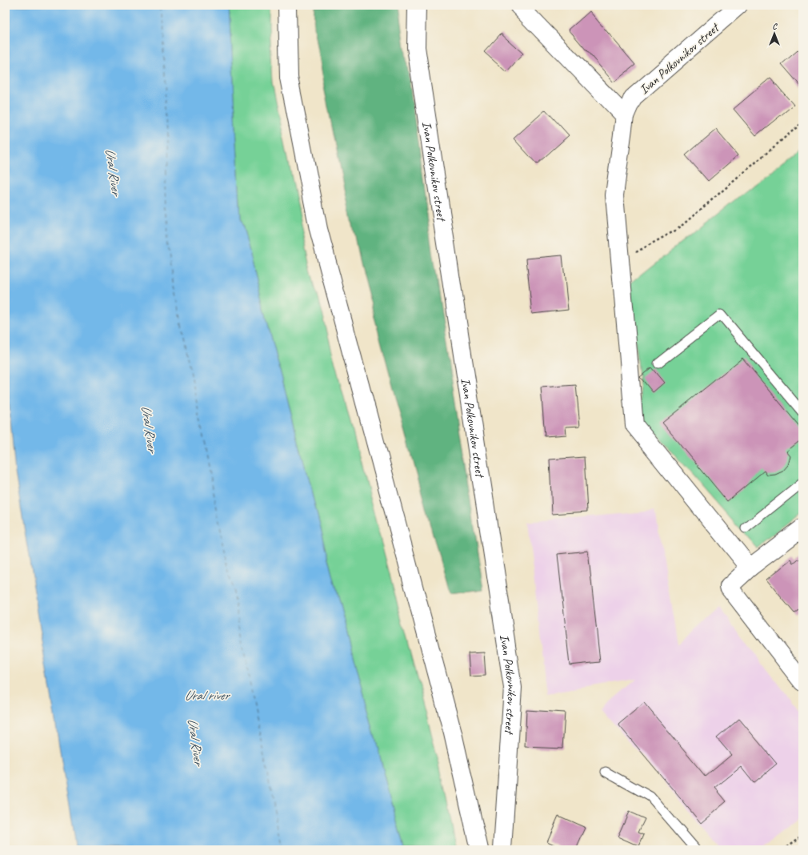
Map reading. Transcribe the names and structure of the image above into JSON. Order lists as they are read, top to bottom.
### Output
{
  "streets": {
    "street": ["Ivan Polkovnikov street"]
  },
  "water": ["Ural River", "Ural river"],
  "north": "top"
}
